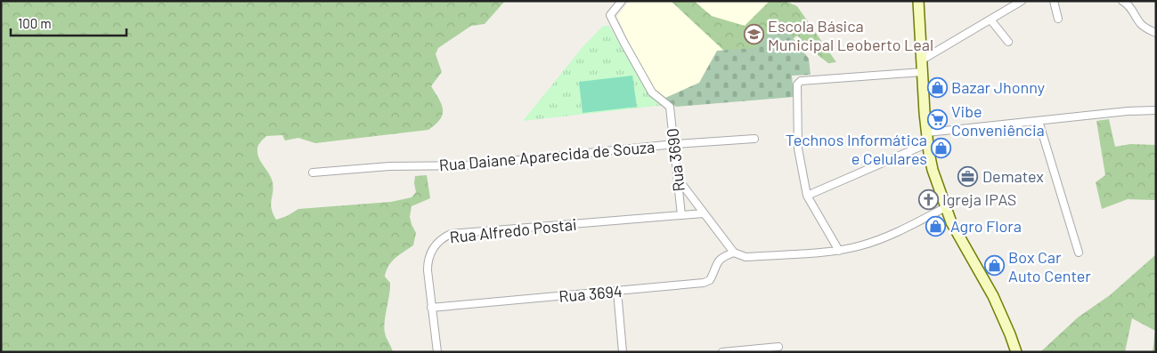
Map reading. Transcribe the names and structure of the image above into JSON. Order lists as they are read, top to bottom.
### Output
{
  "streets": {
    "street": [
      "Rua Daiane Aparecida de Souza",
      "Rua 3690",
      "Rua Alfredo Postai",
      "Rua 3694"
    ]
  },
  "crossings": [
    ["Rua Daiane Aparecida de Souza", "Rua 3690"],
    ["Rua 3690", "Rua Alfredo Postai"],
    ["Rua Alfredo Postai", "Rua 3694"]
  ],
  "places": {
    "school or university": ["Escola Básica Municipal Leoberto Leal"],
    "shop": [
      "Bazar Jhonny",
      "Technos Informática e Celulares",
      "Agro Flora",
      "Box Car Auto Center"
    ],
    "supermarket": ["Vibe Conveniência"],
    "office": ["Dematex"],
    "church": ["Igreja IPAS"]
  },
  "scale_bar": "100 m"
}
